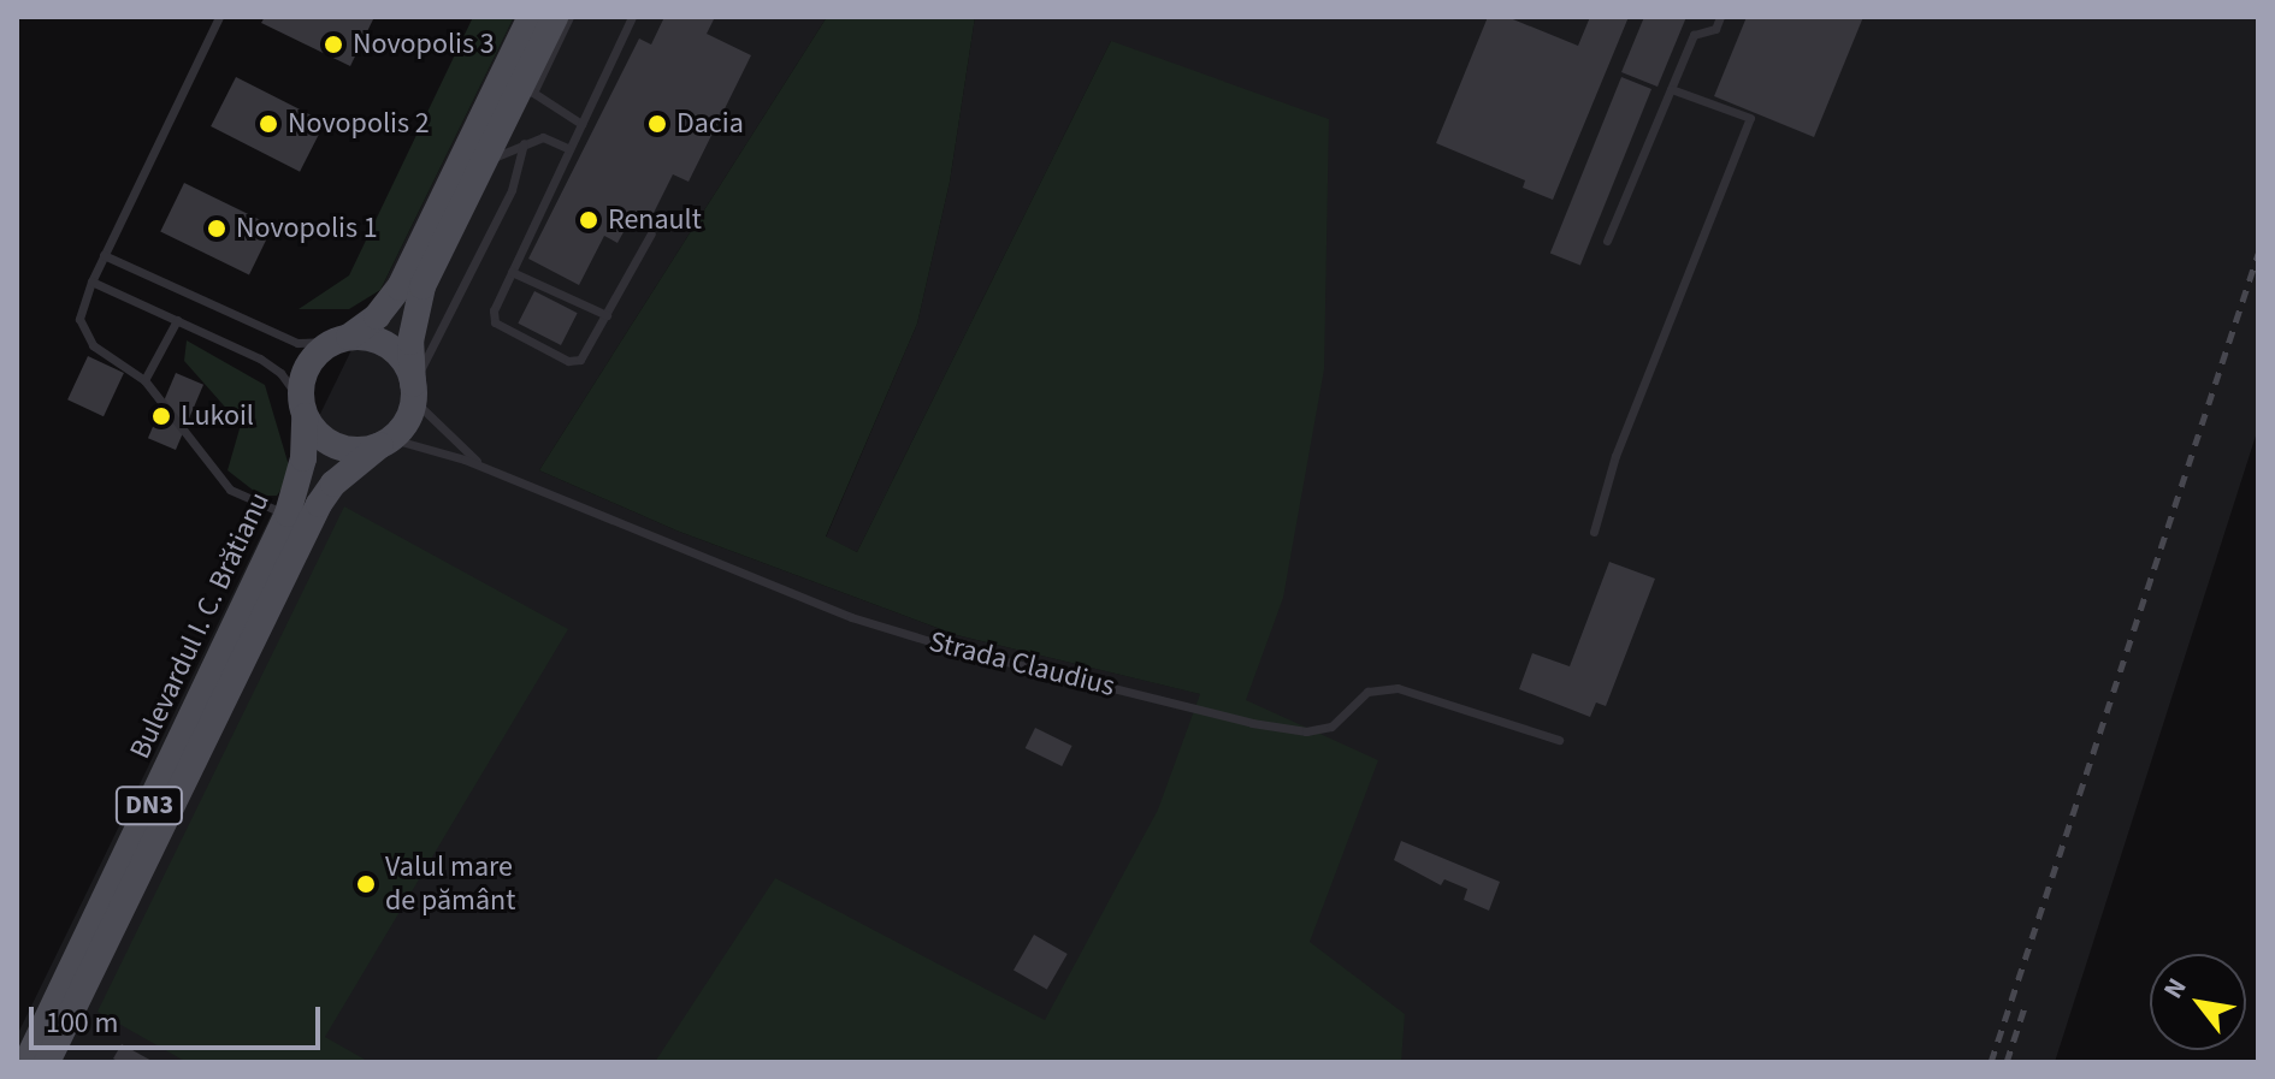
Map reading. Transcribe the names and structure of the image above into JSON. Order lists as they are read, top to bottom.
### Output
{
  "streets": {
    "main road": ["Bulevardul I. C. Brătianu", "DN3"],
    "lane": ["Strada Claudius"]
  },
  "crossings": [
    ["Bulevardul I. C. Brătianu", "Strada Claudius"]
  ],
  "places": [
    "Novopolis 3",
    "Novopolis 2",
    "Dacia",
    "Renault",
    "Novopolis 1",
    "Lukoil",
    "Valul mare de pământ"
  ],
  "scale_bar": "100 m",
  "north": "top left"
}
